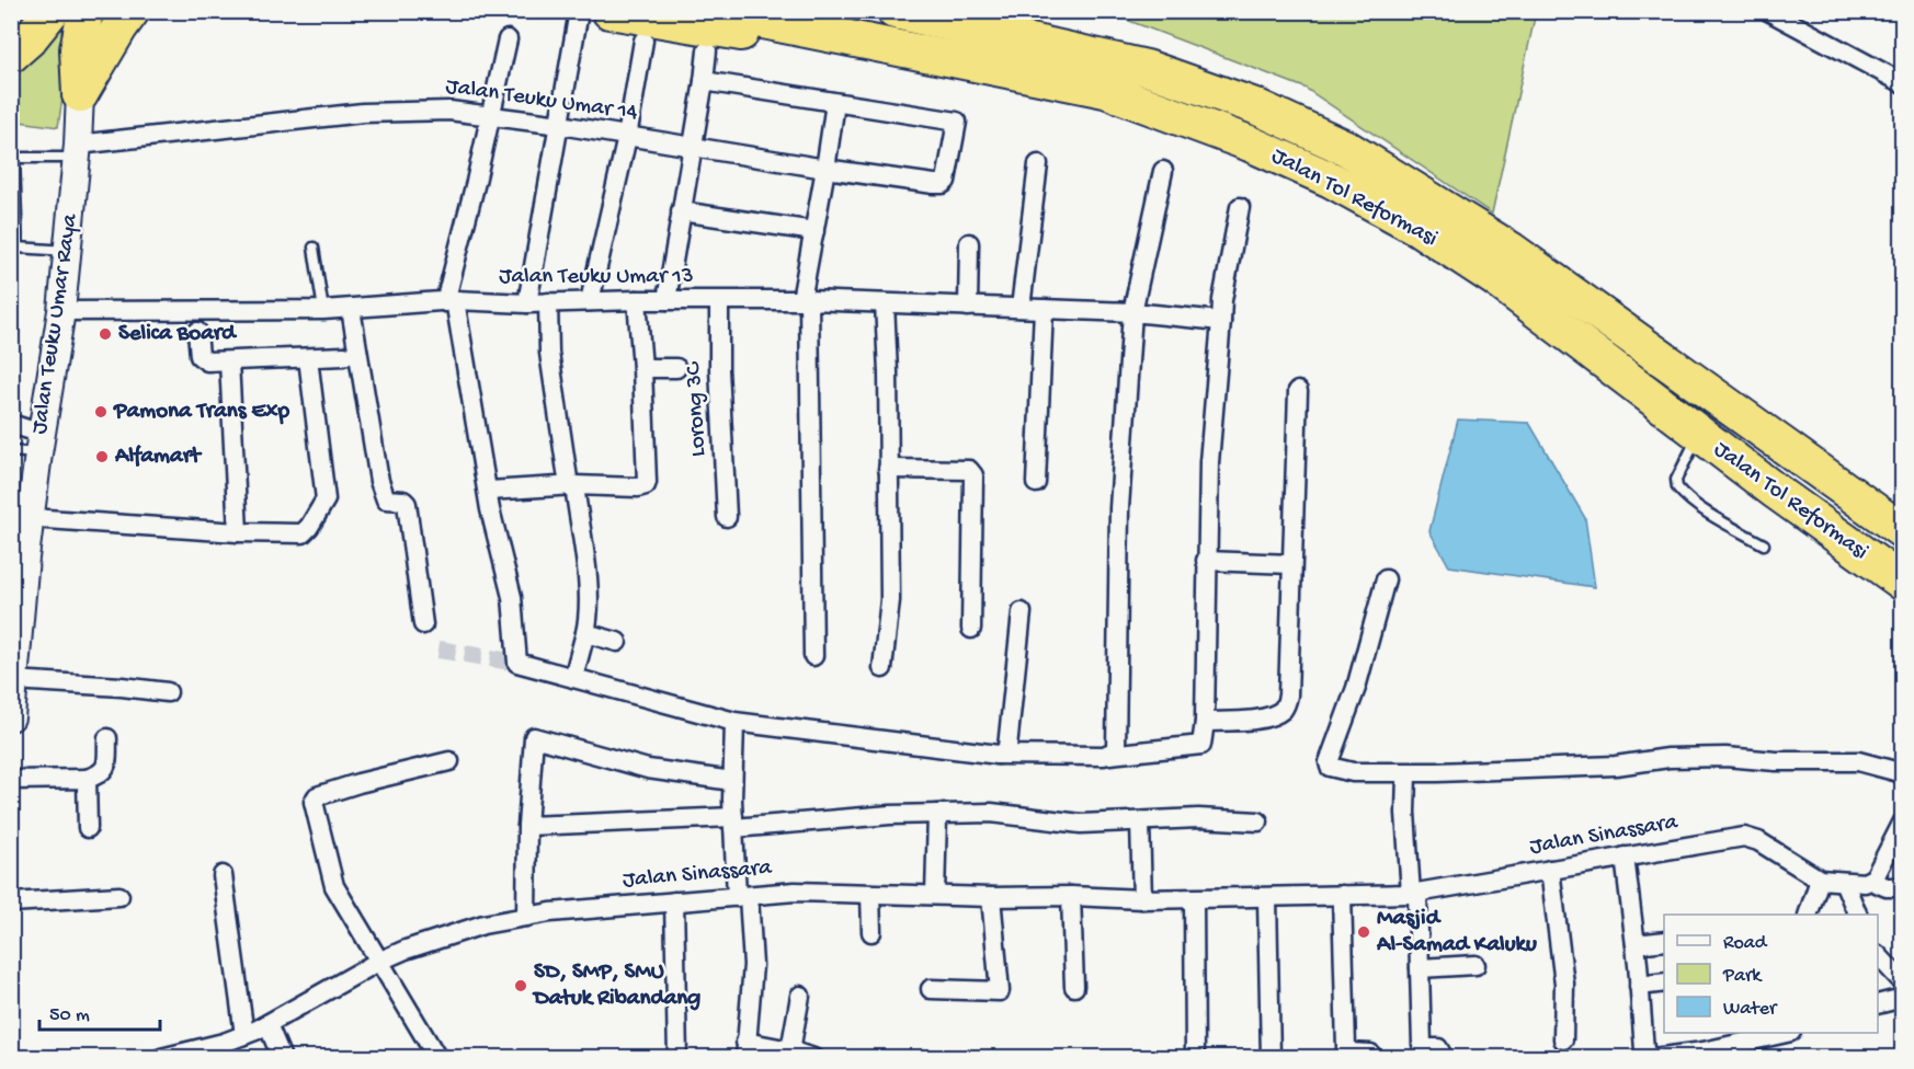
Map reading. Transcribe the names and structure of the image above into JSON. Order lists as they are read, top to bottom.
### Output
{
  "streets": {
    "highway": ["Jalan Tol Reformasi"],
    "main road": ["Jalan Teuku Umar Raya"],
    "street": [
      "Jalan Teuku Umar 14",
      "Jalan Teuku Umar 13",
      "Lorong 3C",
      "Jalan Sinassara"
    ]
  },
  "crossings": [
    ["Jalan Teuku Umar 14", "Jalan Teuku Umar Raya"],
    ["Jalan Teuku Umar 13", "Jalan Teuku Umar Raya"],
    ["Jalan Teuku Umar 13", "Lorong 3C"]
  ],
  "places": [
    "Selica Board",
    "Pamona Trans Exp",
    "Alfamart",
    "Masjid Al-Samad Kaluku",
    "SD, SMP, SMU Datuk Ribandang"
  ],
  "legend": ["Road", "Park", "Water"],
  "scale_bar": "50 m"
}
